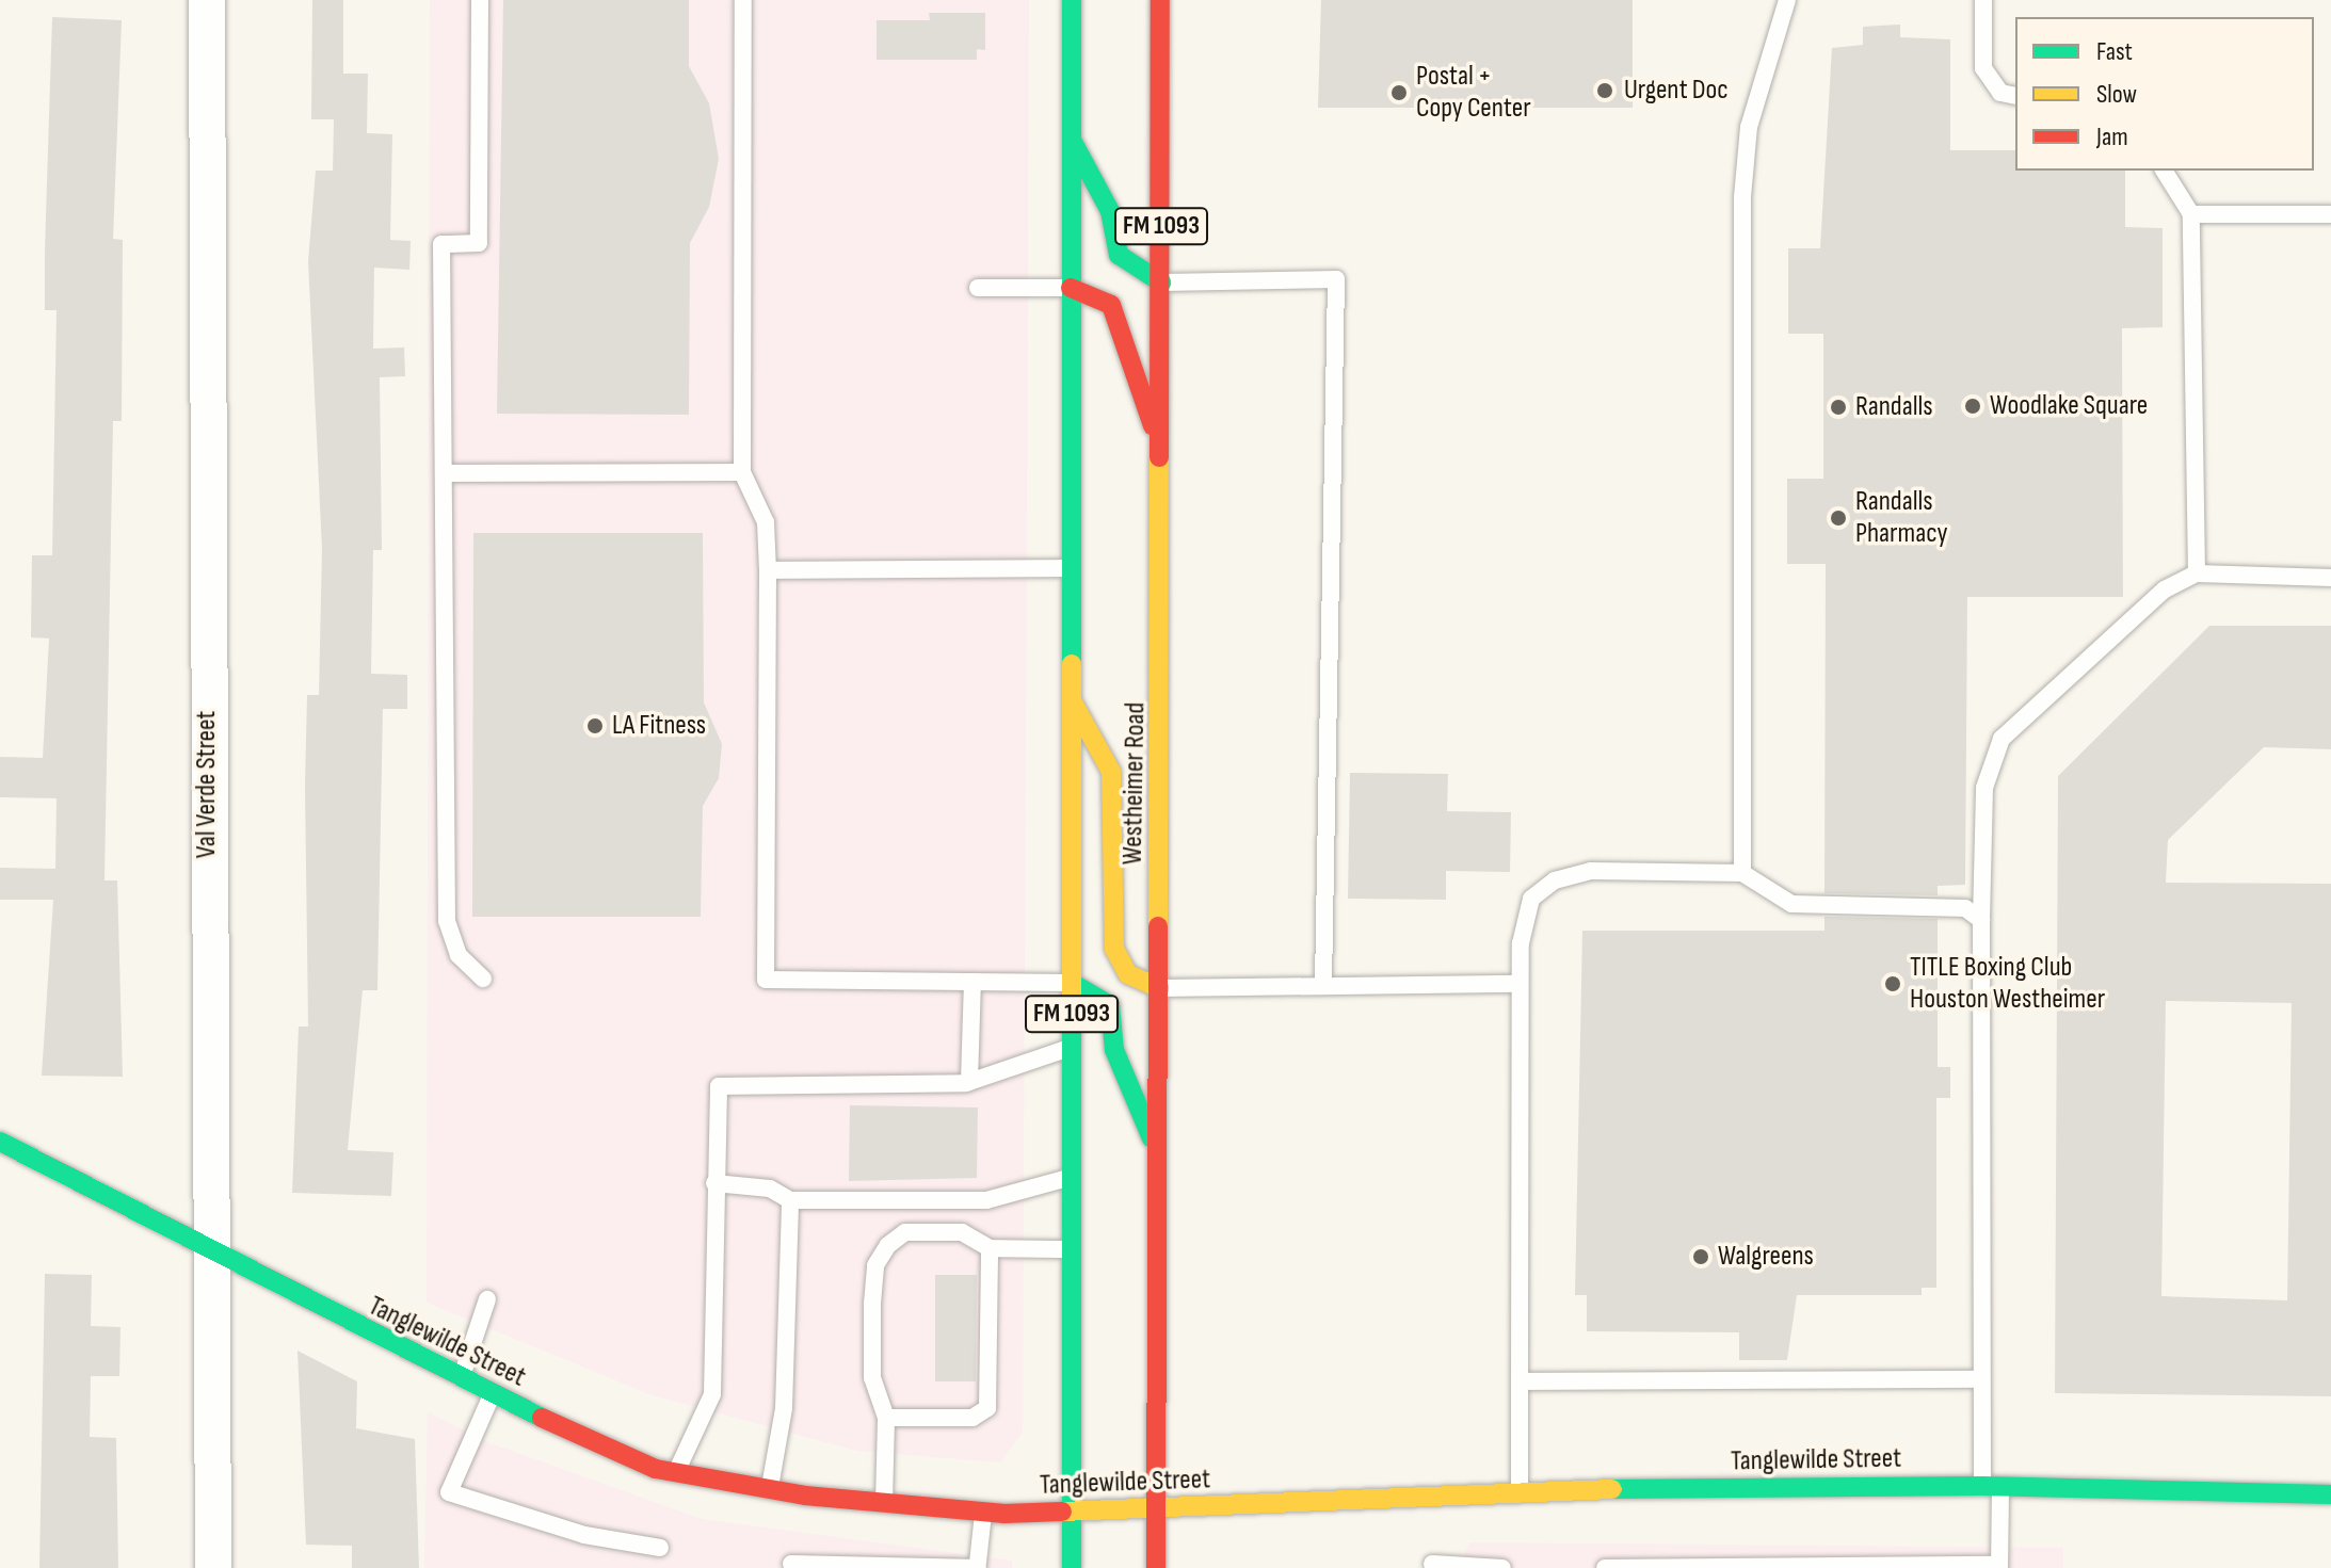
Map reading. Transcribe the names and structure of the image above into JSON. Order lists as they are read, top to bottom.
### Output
{
  "streets": {
    "main road": ["FM 1093", "Westheimer Road", "Tanglewilde Street"],
    "street": ["Val Verde Street"]
  },
  "crossings": [
    ["FM 1093", "Tanglewilde Street"],
    ["Westheimer Road", "Tanglewilde Street"],
    ["Val Verde Street", "Tanglewilde Street"]
  ],
  "places": [
    "Urgent Doc",
    "Postal + Copy Center",
    "Woodlake Square",
    "Randalls",
    "Randalls Pharmacy",
    "LA Fitness",
    "TITLE Boxing Club Houston Westheimer",
    "Walgreens"
  ],
  "legend": ["Fast", "Slow", "Jam"]
}
